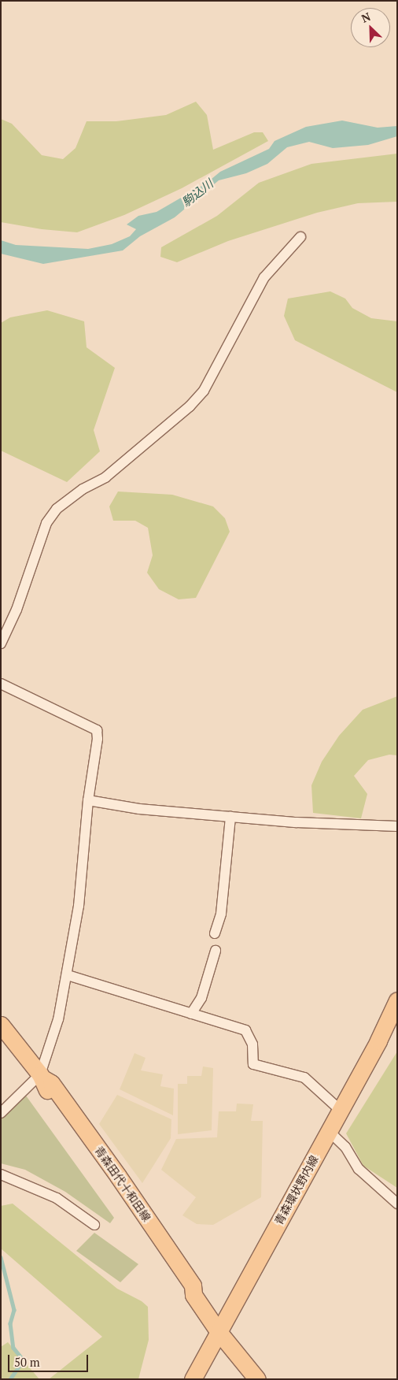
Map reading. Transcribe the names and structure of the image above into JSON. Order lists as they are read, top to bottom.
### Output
{
  "streets": {
    "main road": ["青森田代十和田線", "青森環状野内線"]
  },
  "crossings": [
    ["青森田代十和田線", "青森環状野内線"]
  ],
  "water": ["駒込川"],
  "scale_bar": "50 m",
  "north": "top left"
}
